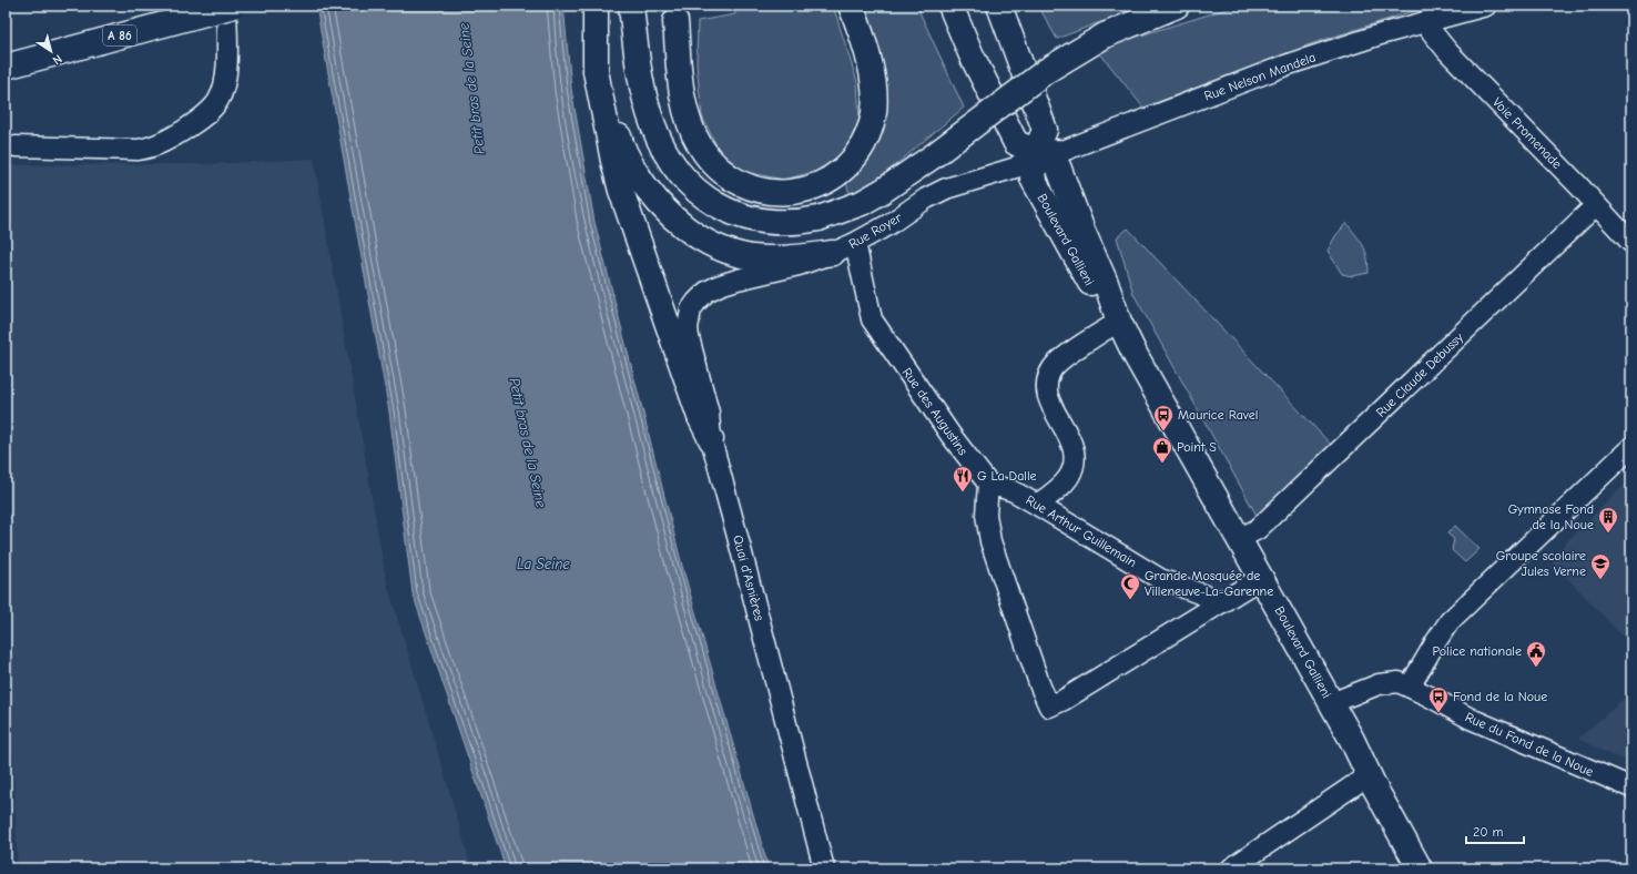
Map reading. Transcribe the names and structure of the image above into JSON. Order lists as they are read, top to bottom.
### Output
{
  "streets": {
    "main road": ["A 86", "Boulevard Gallieni"],
    "street": [
      "Rue Nelson Mandela",
      "Voie Promenade",
      "Rue Royer",
      "Rue Claude Debussy",
      "Rue des Augustins",
      "Rue Arthur Guillemain",
      "Quai d'Asnières",
      "Rue du Fond de la Noue"
    ]
  },
  "crossings": [
    ["Rue Nelson Mandela", "Voie Promenade"],
    ["Rue Nelson Mandela", "Rue Royer"],
    ["Rue Nelson Mandela", "Boulevard Gallieni"],
    ["Voie Promenade", "Rue Claude Debussy"],
    ["Rue Royer", "Boulevard Gallieni"],
    ["Rue Royer", "Rue des Augustins"],
    ["Rue Royer", "Quai d'Asnières"],
    ["Boulevard Gallieni", "Rue Claude Debussy"],
    ["Boulevard Gallieni", "Rue du Fond de la Noue"],
    ["Rue des Augustins", "Rue Arthur Guillemain"]
  ],
  "water": ["Petit bras de la Seine", "La Seine"],
  "places": {
    "bus stop": ["Maurice Ravel", "Fond de la Noue"],
    "shop": ["Point S"],
    "restaurant": ["G La Dalle"],
    "building": ["Gymnase Fond de la Noue"],
    "school or university": ["Groupe scolaire Jules Verne"],
    "mosque": ["Grande Mosquée de Villeneuve-La-Garenne"],
    "public building": ["Police nationale"]
  },
  "scale_bar": "20 m",
  "north": "bottom right"
}
